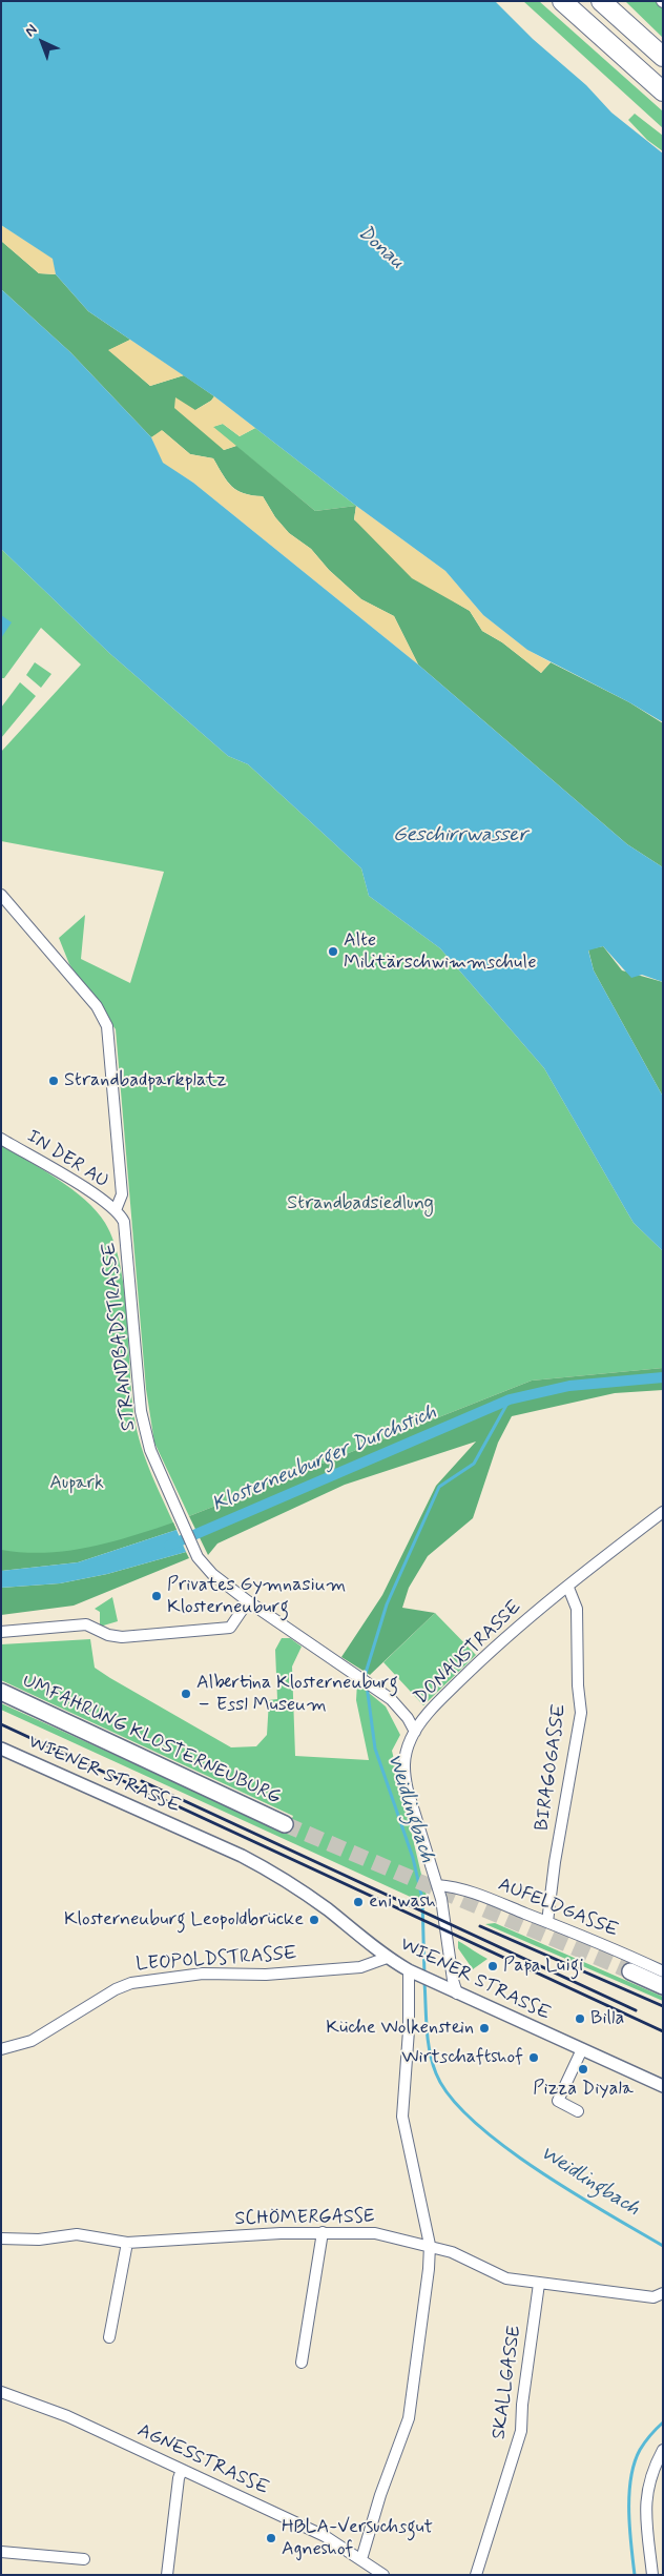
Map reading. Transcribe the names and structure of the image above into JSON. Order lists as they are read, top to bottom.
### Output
{
  "streets": {
    "main road": ["UMFAHRUNG KLOSTERNEUBURG"],
    "street": [
      "IN DER AU",
      "STRANDBADSTRASSE",
      "DONAUSTRASSE",
      "BIRAGOGASSE",
      "WIENER STRASSE",
      "AUFELDGASSE",
      "LEOPOLDSTRASSE",
      "SCHÖMERGASSE",
      "SKALLGASSE",
      "AGNESSTRASSE"
    ]
  },
  "crossings": [
    ["IN DER AU", "STRANDBADSTRASSE"],
    ["STRANDBADSTRASSE", "DONAUSTRASSE"],
    ["DONAUSTRASSE", "BIRAGOGASSE"],
    ["DONAUSTRASSE", "WIENER STRASSE"],
    ["DONAUSTRASSE", "AUFELDGASSE"],
    ["BIRAGOGASSE", "AUFELDGASSE"],
    ["WIENER STRASSE", "LEOPOLDSTRASSE"],
    ["SCHÖMERGASSE", "SKALLGASSE"]
  ],
  "water": [
    "Donau",
    "Geschirrwasser",
    "Klosterneuburger Durchstich",
    "Weidlingbach"
  ],
  "parks": ["Strandbadsiedlung", "Aupark"],
  "places": [
    "Alte Militärschwimmschule",
    "Strandbadparkplatz",
    "Privates Gymnasium Klosterneuburg",
    "Albertina Klosterneuburg – Essl Museum",
    "eni wash",
    "Klosterneuburg Leopoldbrücke",
    "Papa Luigi",
    "Billa",
    "Küche Wolkenstein",
    "Wirtschaftshof",
    "Pizza Diyala",
    "HBLA-Versuchsgut Agneshof"
  ],
  "north": "top left"
}
